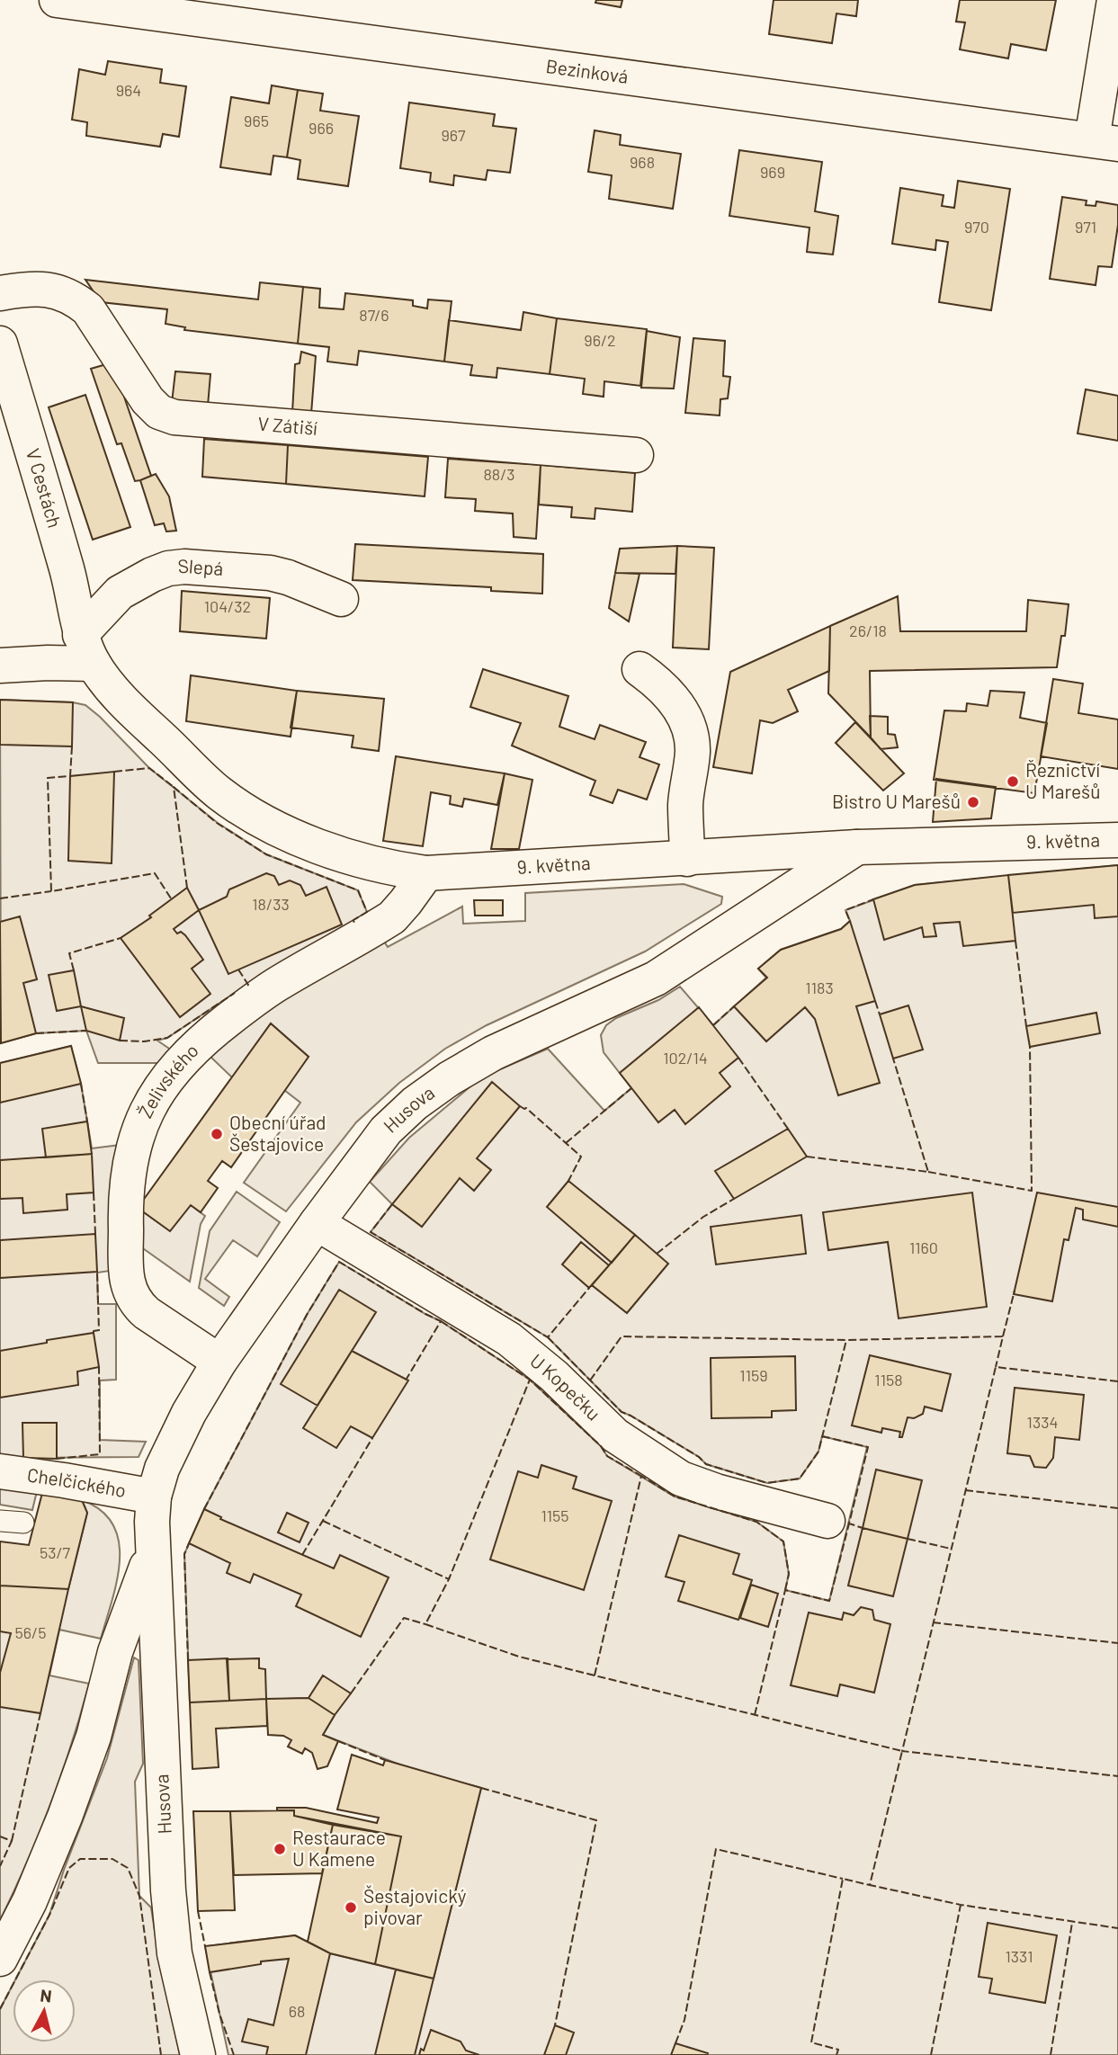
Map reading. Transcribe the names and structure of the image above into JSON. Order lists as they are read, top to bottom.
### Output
{
  "streets": {
    "street": [
      "Bezinková",
      "V Zátiší",
      "V Cestách",
      "Slepá",
      "9. května",
      "Želivského",
      "Husova",
      "U Kopečku",
      "Chelčického"
    ]
  },
  "crossings": [
    ["V Cestách", "Slepá"],
    ["V Cestách", "9. května"],
    ["Slepá", "9. května"],
    ["9. května", "Želivského"],
    ["9. května", "Husova"],
    ["Želivského", "Husova"],
    ["Husova", "U Kopečku"],
    ["Husova", "Chelčického"]
  ],
  "places": [
    "Řeznictví U Marešů",
    "Bistro U Marešů",
    "Obecní úřad Šestajovice",
    "Restaurace U Kamene",
    "Šestajovický pivovar"
  ],
  "house_numbers": [
    "964",
    "965",
    "966",
    "967",
    "968",
    "969",
    "970",
    "971",
    "87/6",
    "96/2",
    "88/3",
    "104/32",
    "26/18",
    "18/33",
    "1183",
    "102/14",
    "1160",
    "1159",
    "1158",
    "1334",
    "1155",
    "53/7",
    "56/5",
    "1331",
    "68"
  ],
  "north": "top"
}
